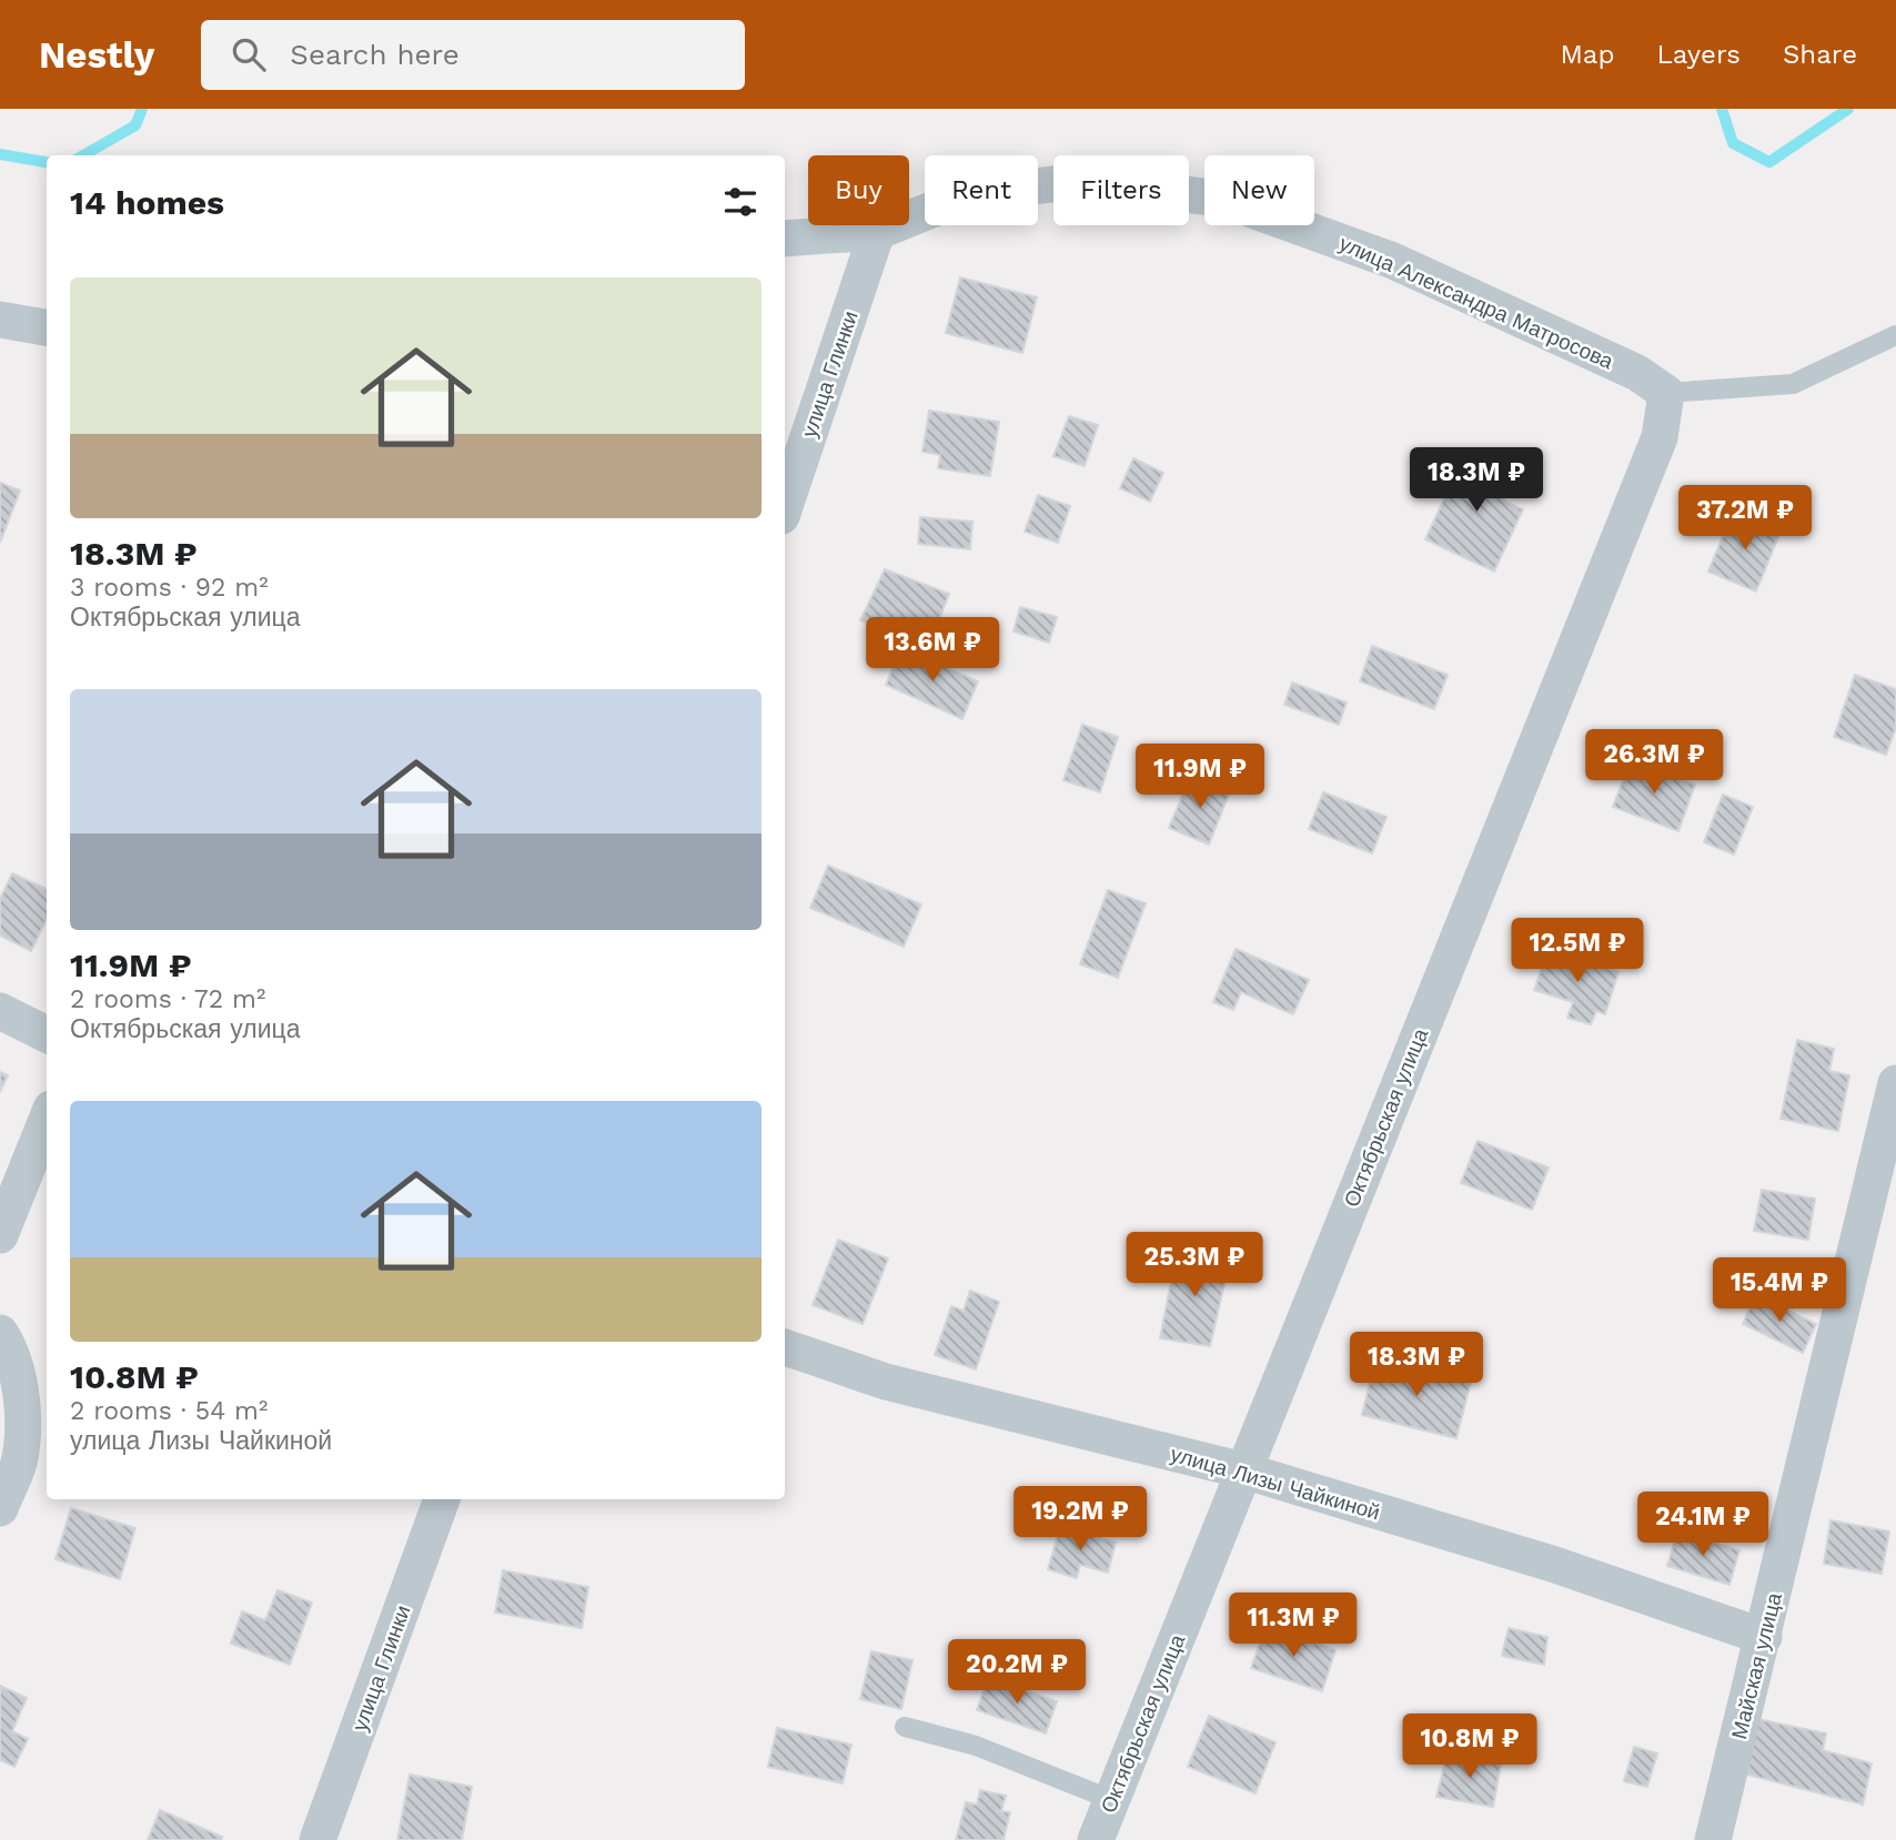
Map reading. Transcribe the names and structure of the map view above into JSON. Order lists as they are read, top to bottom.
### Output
{
  "streets": {
    "street": [
      "улица Александра Матросова",
      "улица Глинки",
      "Октябрьская улица",
      "улица Лизы Чайкиной",
      "Майская улица"
    ]
  },
  "crossings": [
    ["улица Александра Матросова", "улица Глинки"],
    ["улица Александра Матросова", "Октябрьская улица"],
    ["Октябрьская улица", "улица Лизы Чайкиной"],
    ["улица Лизы Чайкиной", "Майская улица"]
  ],
  "page": {
    "header": "Nestly",
    "search": "Search here",
    "nav": ["Map", "Layers", "Share"],
    "chip": [
      "Buy",
      "Rent",
      "Filters",
      "New"
    ],
    "heading": "14 homes",
    "list": [
      {
        "name": "18.3M ₽",
        "note": "3 rooms · 92 m² · Октябрьская улица"
      },
      {
        "name": "11.9M ₽",
        "note": "2 rooms · 72 m² · Октябрьская улица"
      },
      {
        "name": "10.8M ₽",
        "note": "2 rooms · 54 m² · улица Лизы Чайкиной"
      }
    ],
    "price": [
      "18.3M ₽",
      "37.2M ₽",
      "13.6M ₽",
      "26.3M ₽",
      "11.9M ₽",
      "12.5M ₽",
      "25.3M ₽",
      "15.4M ₽",
      "18.3M ₽",
      "19.2M ₽",
      "24.1M ₽",
      "11.3M ₽",
      "20.2M ₽",
      "10.8M ₽"
    ]
  }
}
